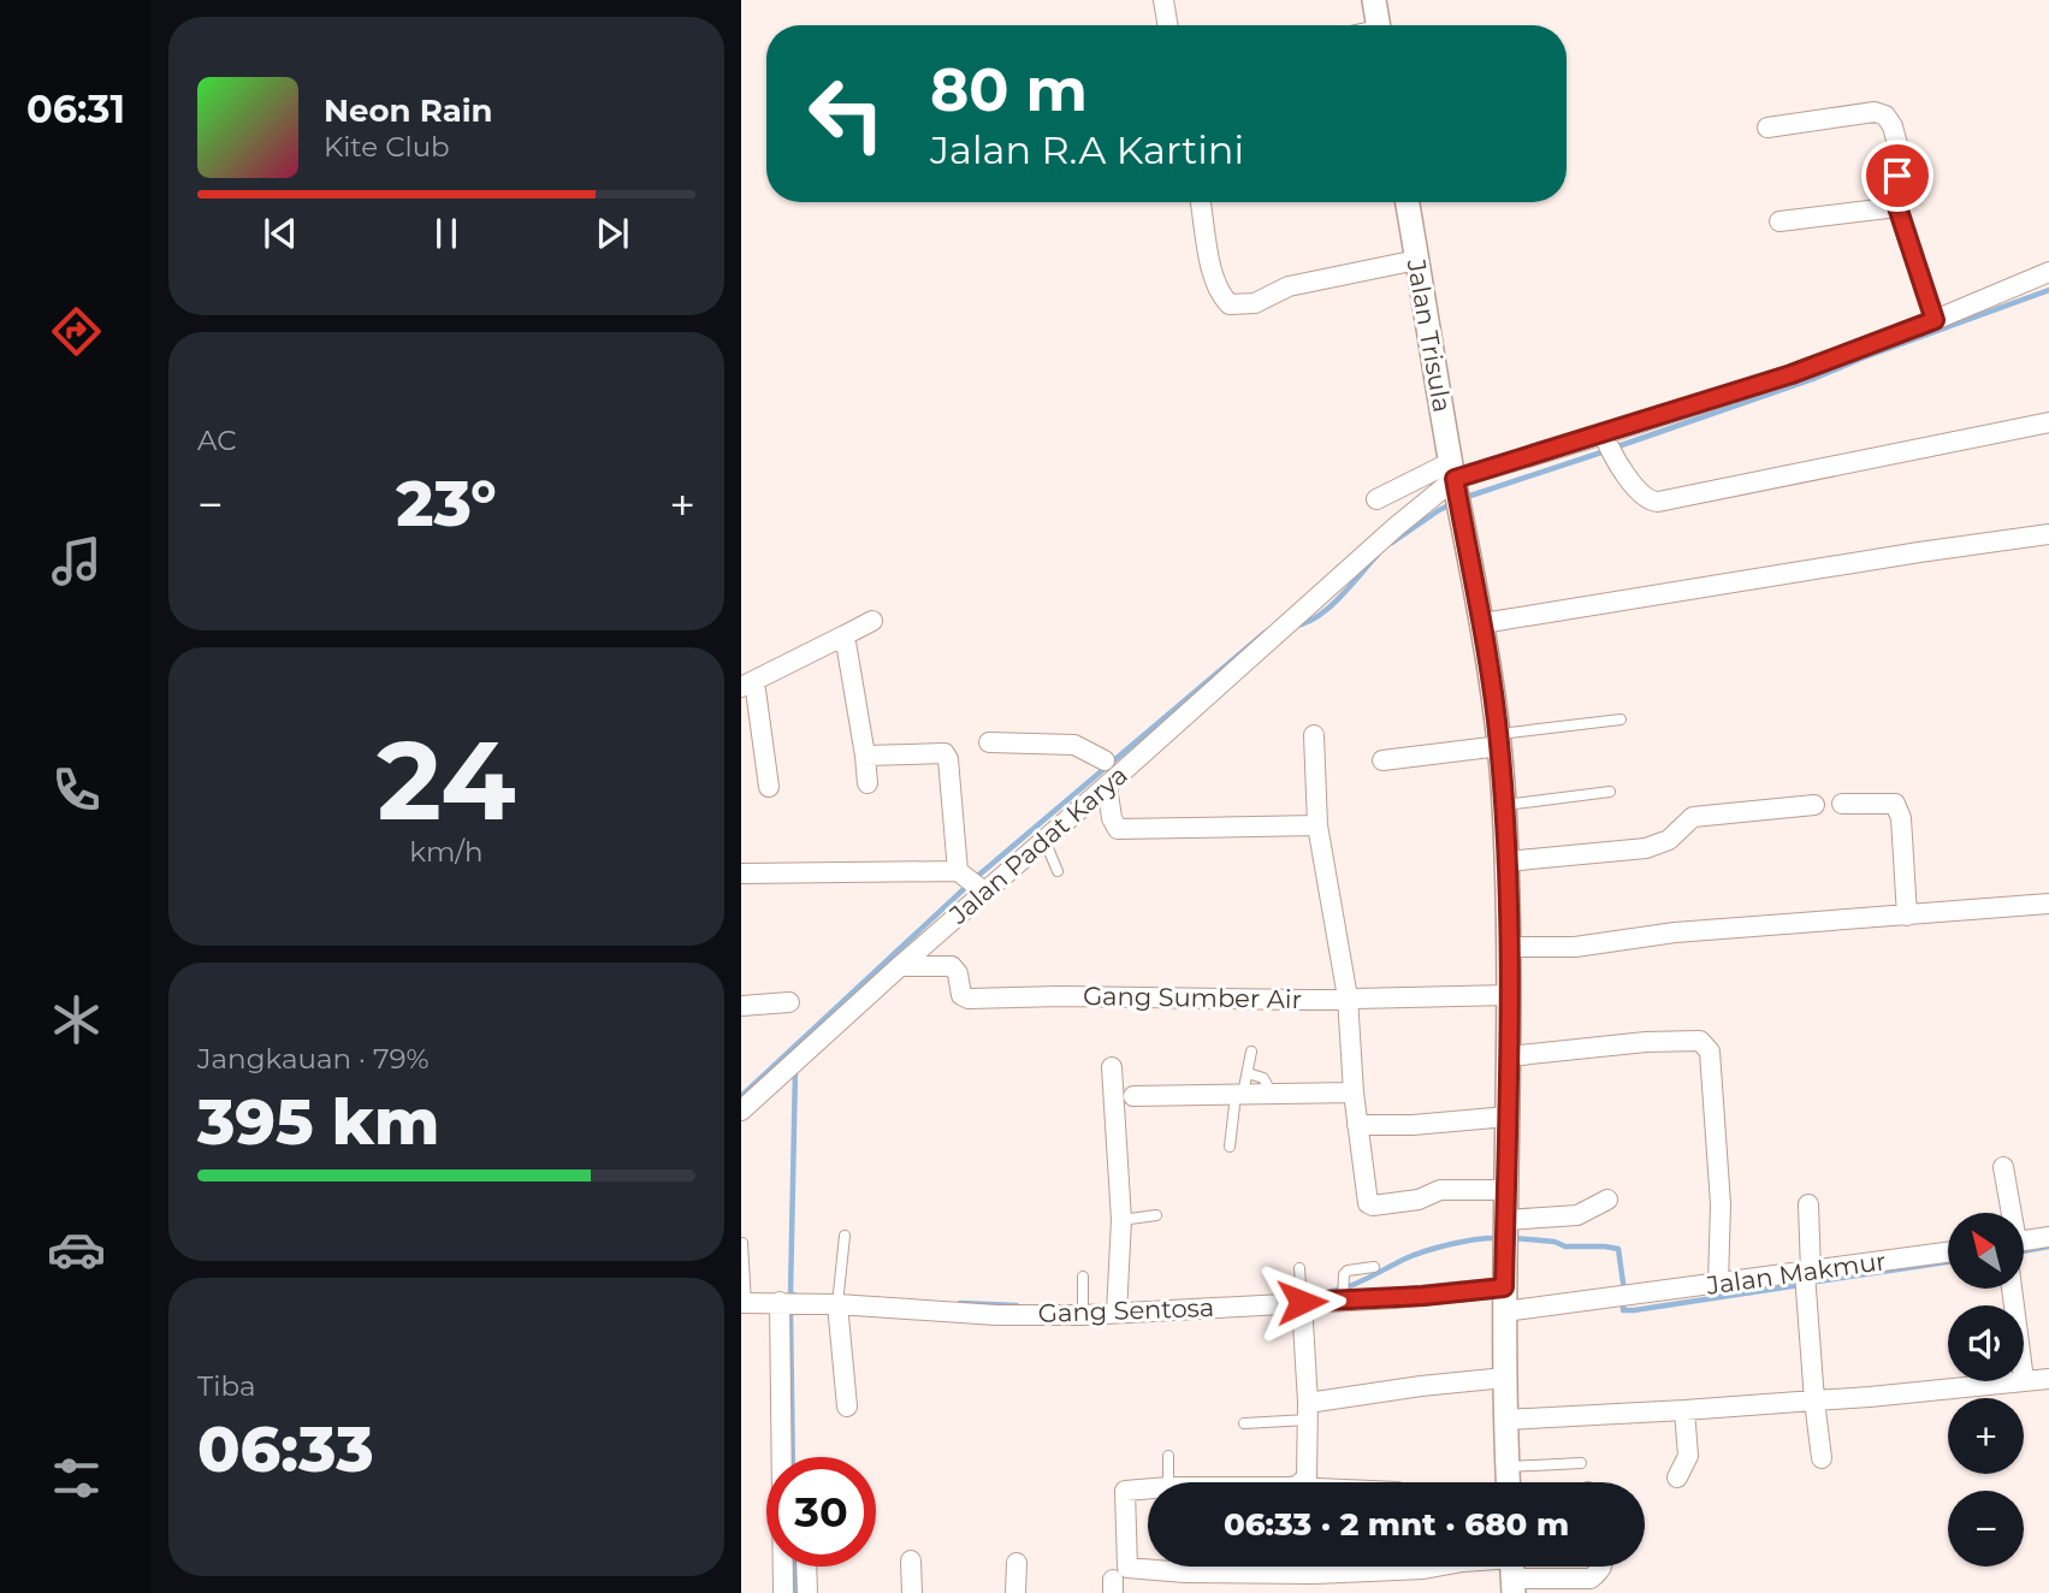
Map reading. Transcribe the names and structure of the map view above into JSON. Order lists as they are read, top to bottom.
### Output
{
  "streets": {
    "street": [
      "Jalan Trisula",
      "Jalan Padat Karya",
      "Gang Sumber Air",
      "Jalan Makmur",
      "Gang Sentosa"
    ]
  },
  "crossings": [
    ["Jalan Trisula", "Jalan Padat Karya"],
    ["Jalan Trisula", "Gang Sumber Air"],
    ["Jalan Trisula", "Jalan Makmur"],
    ["Jalan Trisula", "Gang Sentosa"],
    ["Jalan Padat Karya", "Gang Sumber Air"],
    ["Jalan Makmur", "Gang Sentosa"]
  ],
  "north": "top left",
  "page": {
    "tabs": "06:31",
    "turn": ["80 m", "Jalan R.A Kartini"],
    "song": ["Neon Rain", "Kite Club"],
    "tile": [
      "AC",
      ["24", "km/h"],
      ["Jangkauan · 79%", "395 km"],
      ["Tiba", "06:33"]
    ],
    "heat": ["−", "23°", "+"],
    "map_buttons": ["+", "−"],
    "limit": "30",
    "trip": "06:33 · 2 mnt · 680 m"
  }
}
